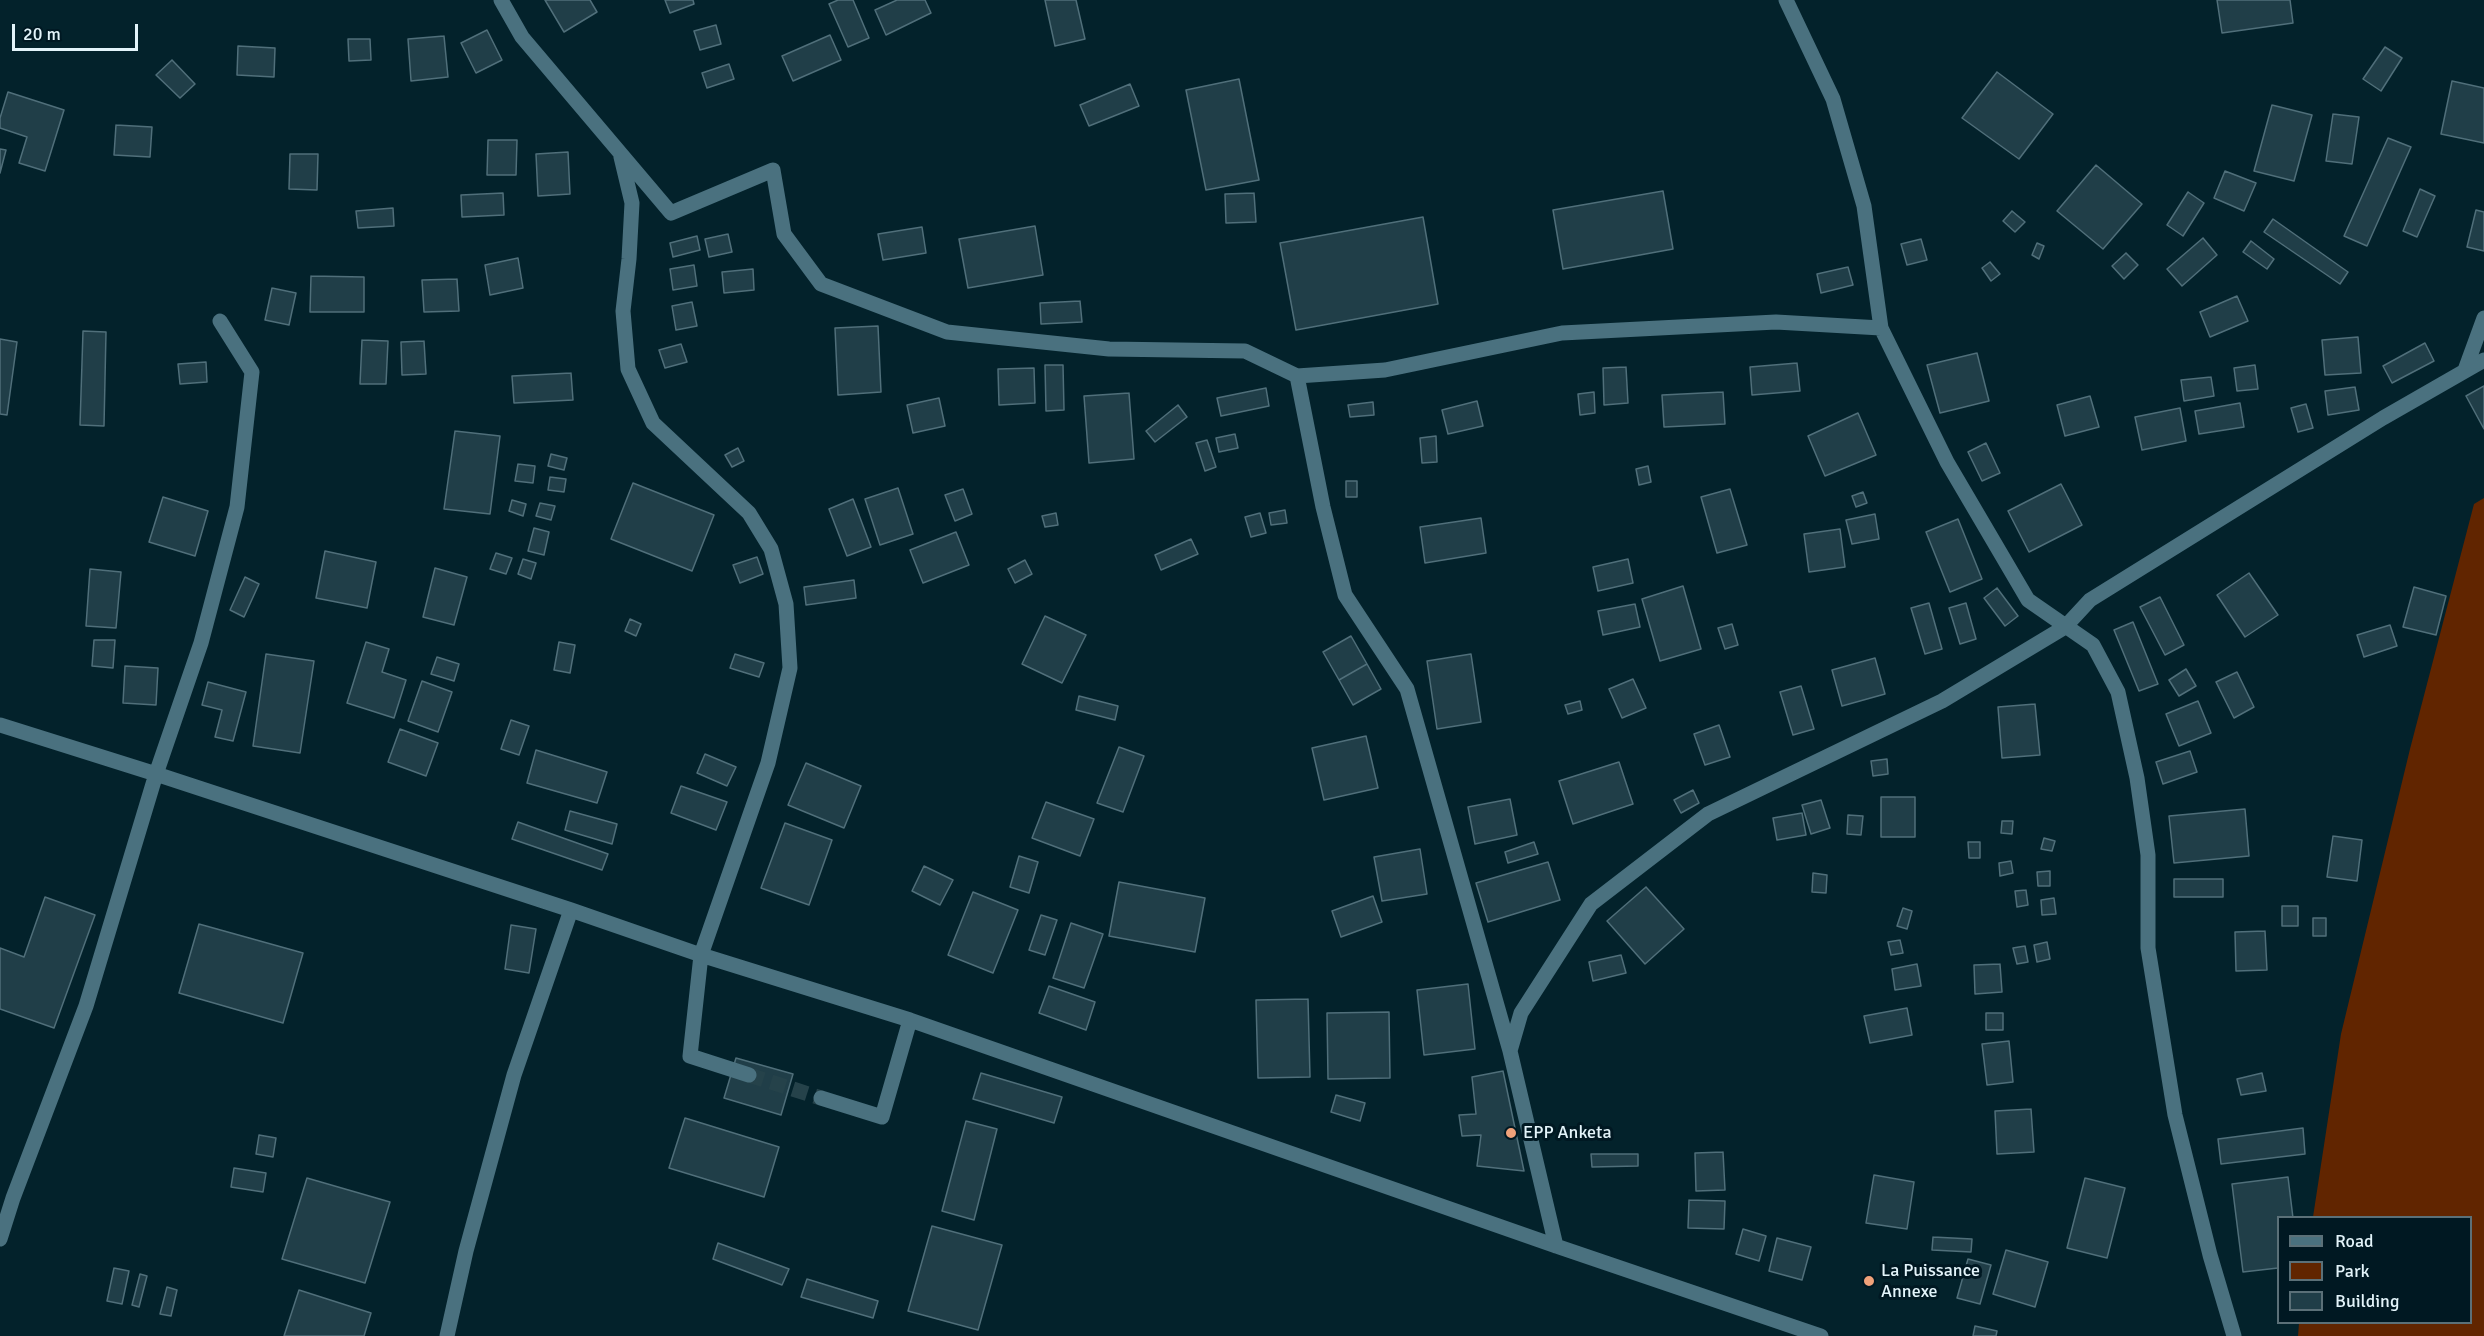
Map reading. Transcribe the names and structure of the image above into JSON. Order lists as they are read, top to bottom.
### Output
{
  "places": ["EPP Anketa", "La Puissance Annexe"],
  "legend": ["Road", "Park", "Building"],
  "scale_bar": "20 m"
}
